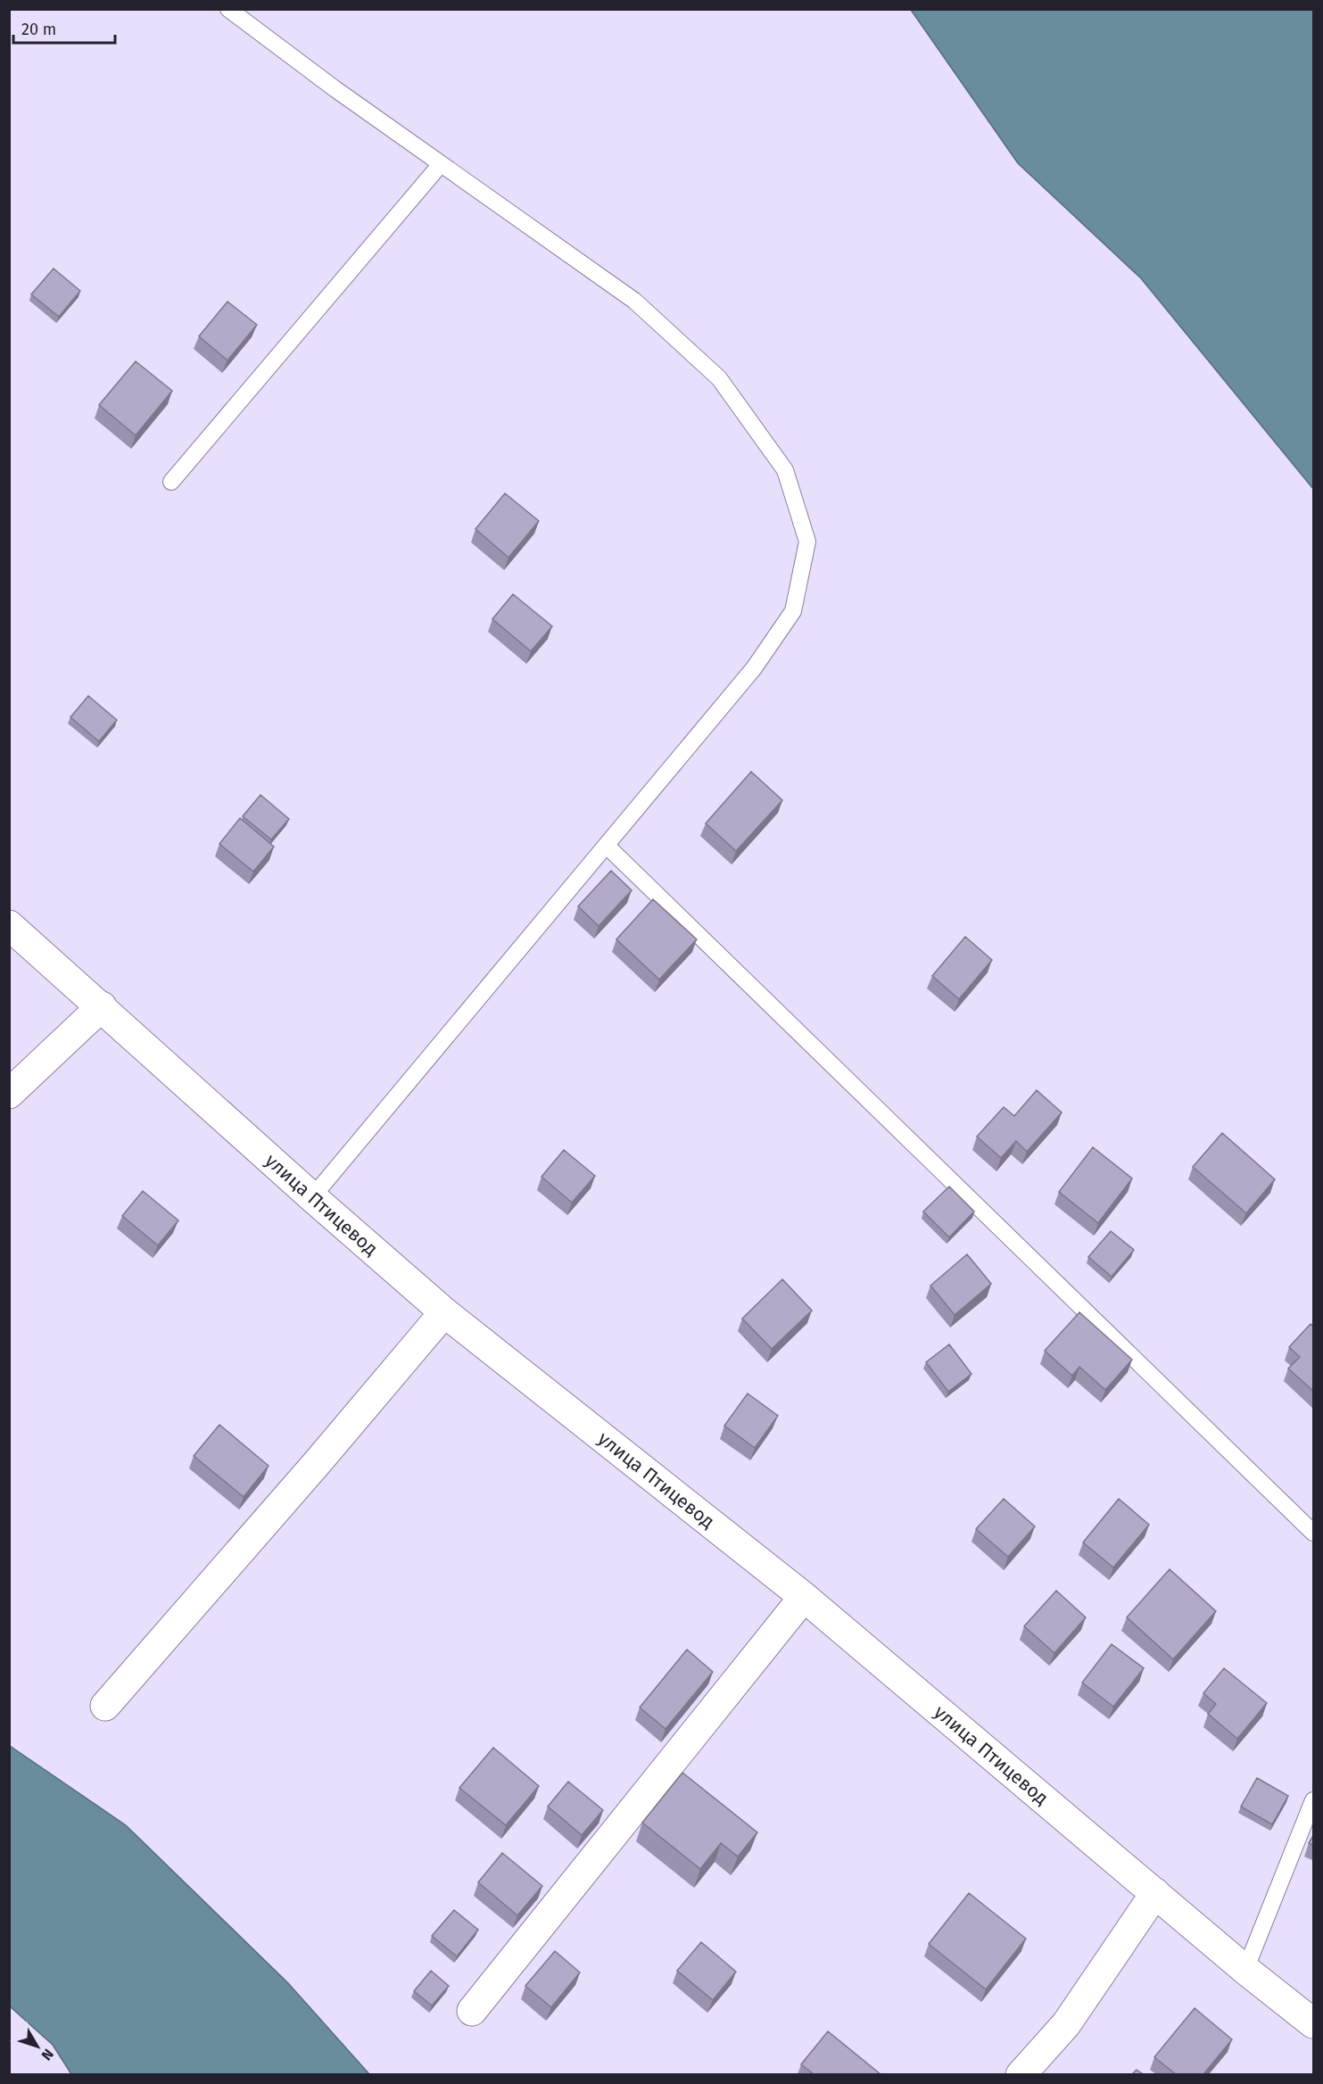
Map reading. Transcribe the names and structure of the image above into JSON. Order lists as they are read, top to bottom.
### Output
{
  "streets": {
    "street": ["улица Птицевод"]
  },
  "scale_bar": "20 m",
  "north": "bottom right"
}
